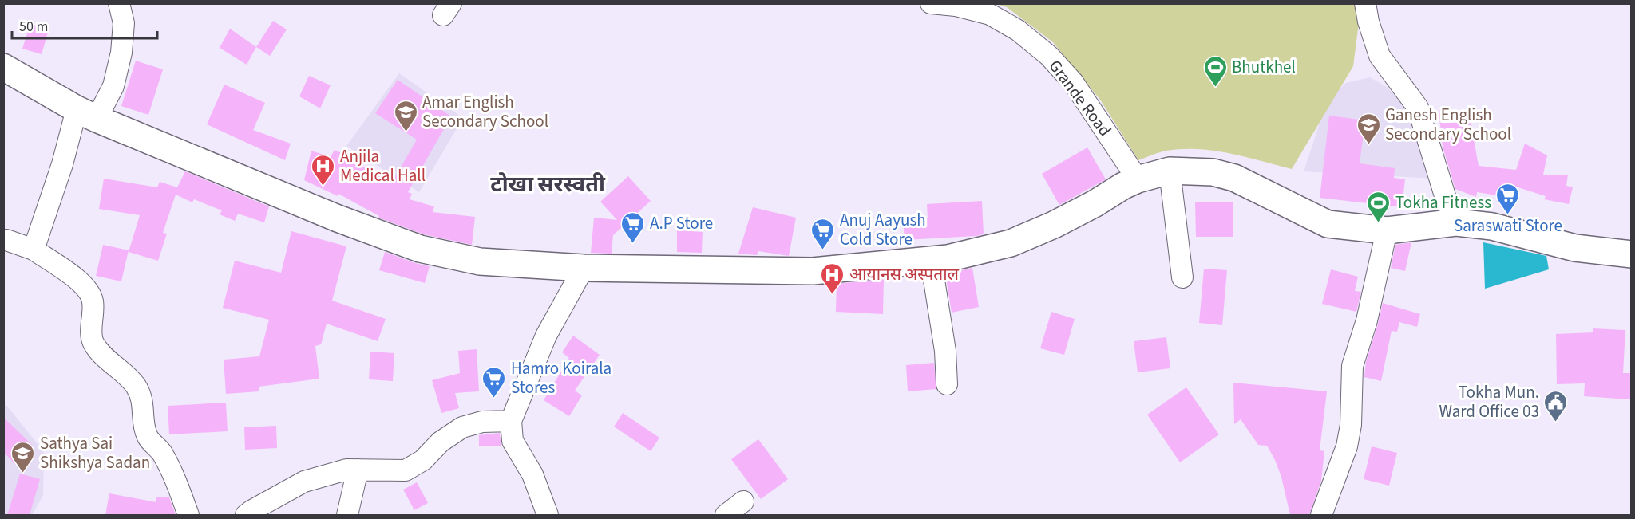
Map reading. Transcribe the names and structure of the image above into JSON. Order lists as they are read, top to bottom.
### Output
{
  "streets": {
    "street": ["Grande Road"]
  },
  "districts": ["टोखा सरस्वती"],
  "places": {
    "sports": ["Bhutkhel", "Tokha Fitness"],
    "school or university": ["Amar English Secondary School", "Ganesh English Secondary School", "Sathya Sai Shikshya Sadan"],
    "hospital": ["Anjila Medical Hall", "आयानस अस्पताल"],
    "supermarket": [
      "Saraswati Store",
      "A.P Store",
      "Anuj Aayush Cold Store",
      "Hamro Koirala Stores"
    ],
    "public building": ["Tokha Mun. Ward Office 03"]
  },
  "scale_bar": "50 m"
}
